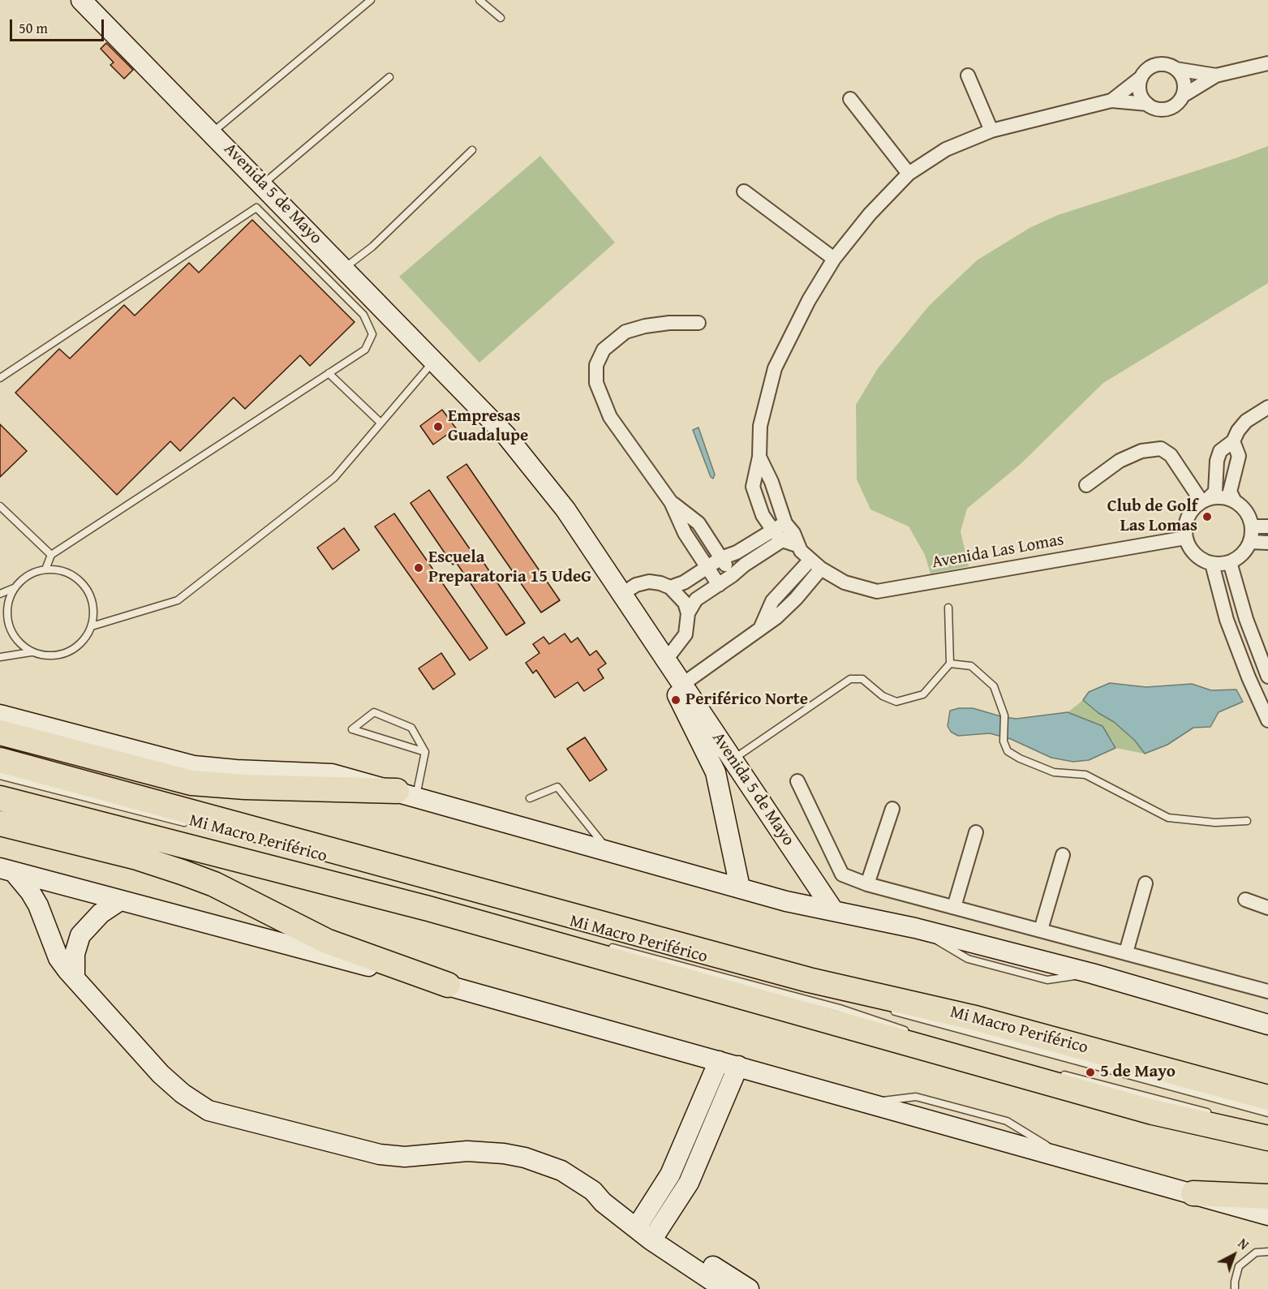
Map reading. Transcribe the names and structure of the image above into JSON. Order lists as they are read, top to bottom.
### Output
{
  "streets": {
    "main road": ["Avenida 5 de Mayo"],
    "street": ["Avenida Las Lomas"],
    "lane": ["Mi Macro Periférico"]
  },
  "places": [
    "Empresas Guadalupe",
    "Club de Golf Las Lomas",
    "Escuela Preparatoria 15 UdeG",
    "Periférico Norte",
    "5 de Mayo"
  ],
  "scale_bar": "50 m",
  "north": "top right"
}
